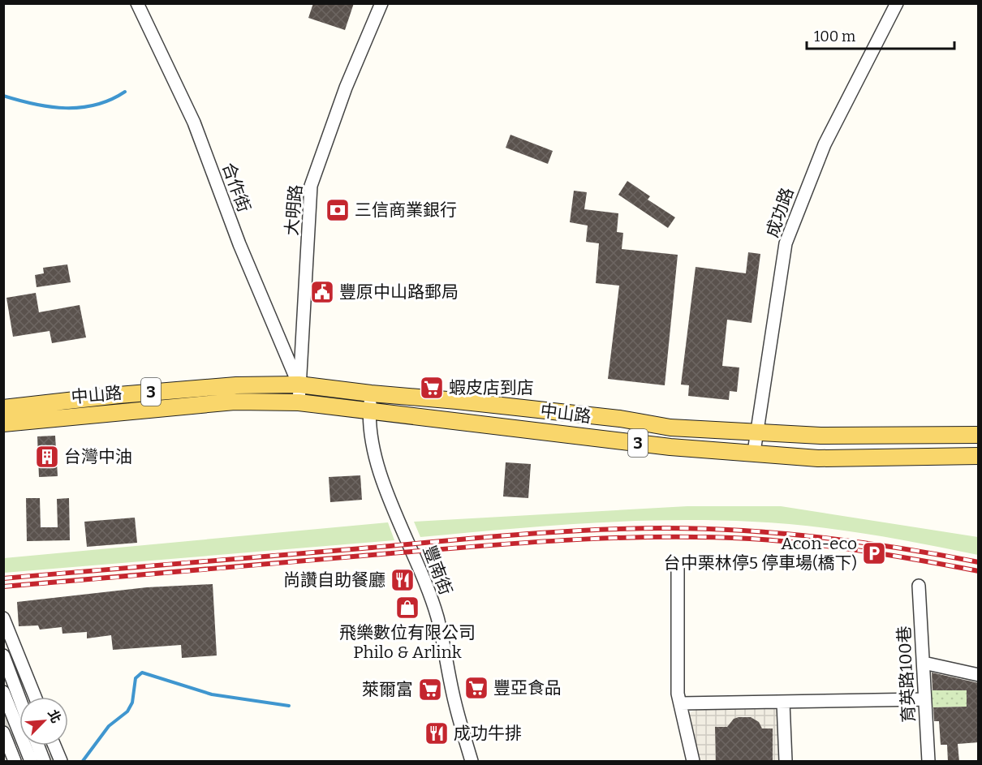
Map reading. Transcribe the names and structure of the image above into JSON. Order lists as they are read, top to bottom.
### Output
{
  "streets": {
    "main road": ["3", "中山路"],
    "street": [
      "合作街",
      "大明路",
      "成功路",
      "豐南街",
      "育英路100巷"
    ]
  },
  "crossings": [
    ["合作街", "大明路"],
    ["合作街", "中山路"],
    ["大明路", "中山路"],
    ["成功路", "中山路"],
    ["中山路", "豐南街"]
  ],
  "places": {
    "bank": ["三信商業銀行"],
    "public building": ["豐原中山路郵局"],
    "supermarket": ["蝦皮店到店", "豐亞食品", "萊爾富"],
    "building": ["台灣中油"],
    "parking": ["Acon-eco 台中栗林停5 停車場(橋下)"],
    "restaurant": ["尚讚自助餐廳", "成功牛排"],
    "shop": ["飛樂數位有限公司 Philo & Arlink"]
  },
  "scale_bar": "100 m",
  "north": "top right"
}
